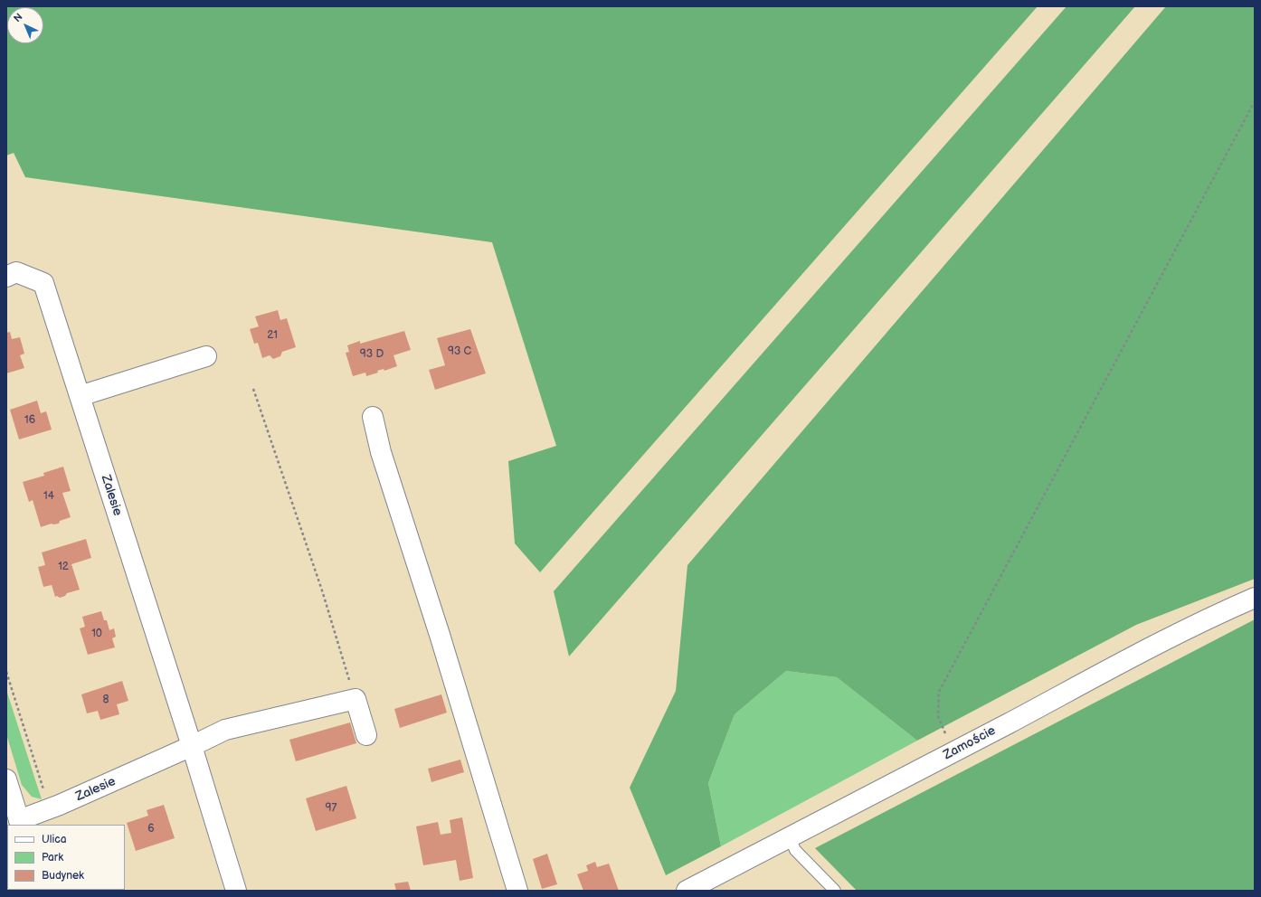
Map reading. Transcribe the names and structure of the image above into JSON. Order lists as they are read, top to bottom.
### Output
{
  "streets": {
    "street": ["Zalesie", "Zamoście"]
  },
  "house_numbers": [
    "21",
    "93 C",
    "93 D",
    "16",
    "14",
    "12",
    "10",
    "8",
    "97",
    "6"
  ],
  "legend": ["Ulica", "Park", "Budynek"],
  "north": "top left"
}
